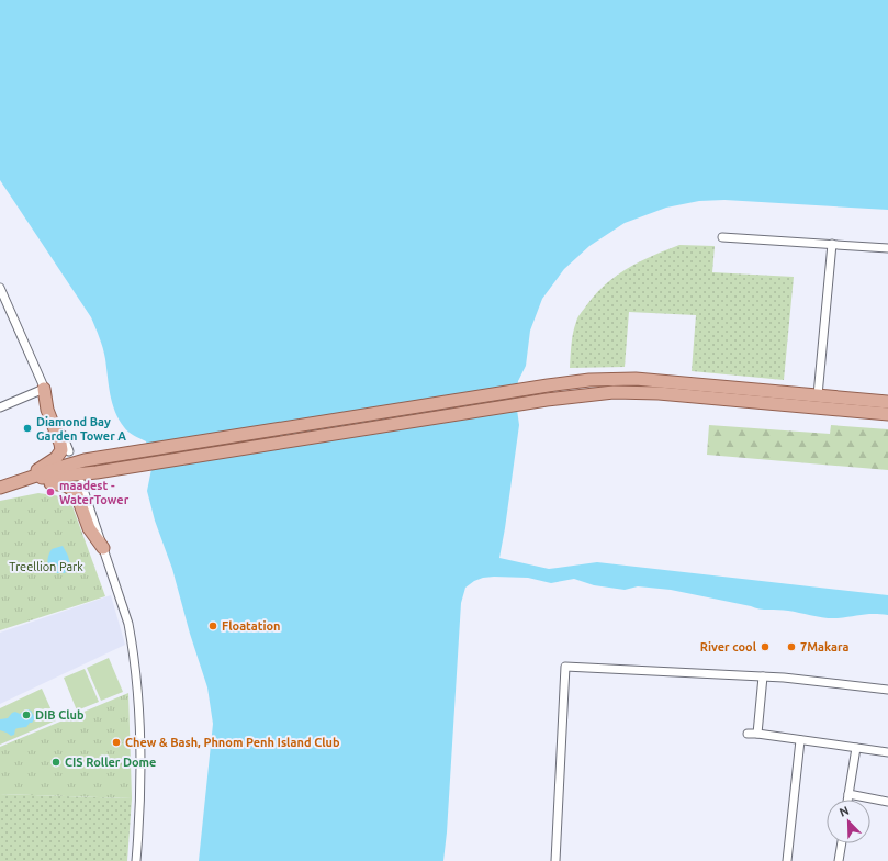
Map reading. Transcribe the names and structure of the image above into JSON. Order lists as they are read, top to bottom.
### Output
{
  "parks": ["Treellion Park"],
  "places": [
    "Diamond Bay Garden Tower A",
    "maadest - WaterTower",
    "Floatation",
    "River cool",
    "7Makara",
    "DIB Club",
    "Chew & Bash, Phnom Penh Island Club",
    "CIS Roller Dome"
  ],
  "north": "top left"
}
